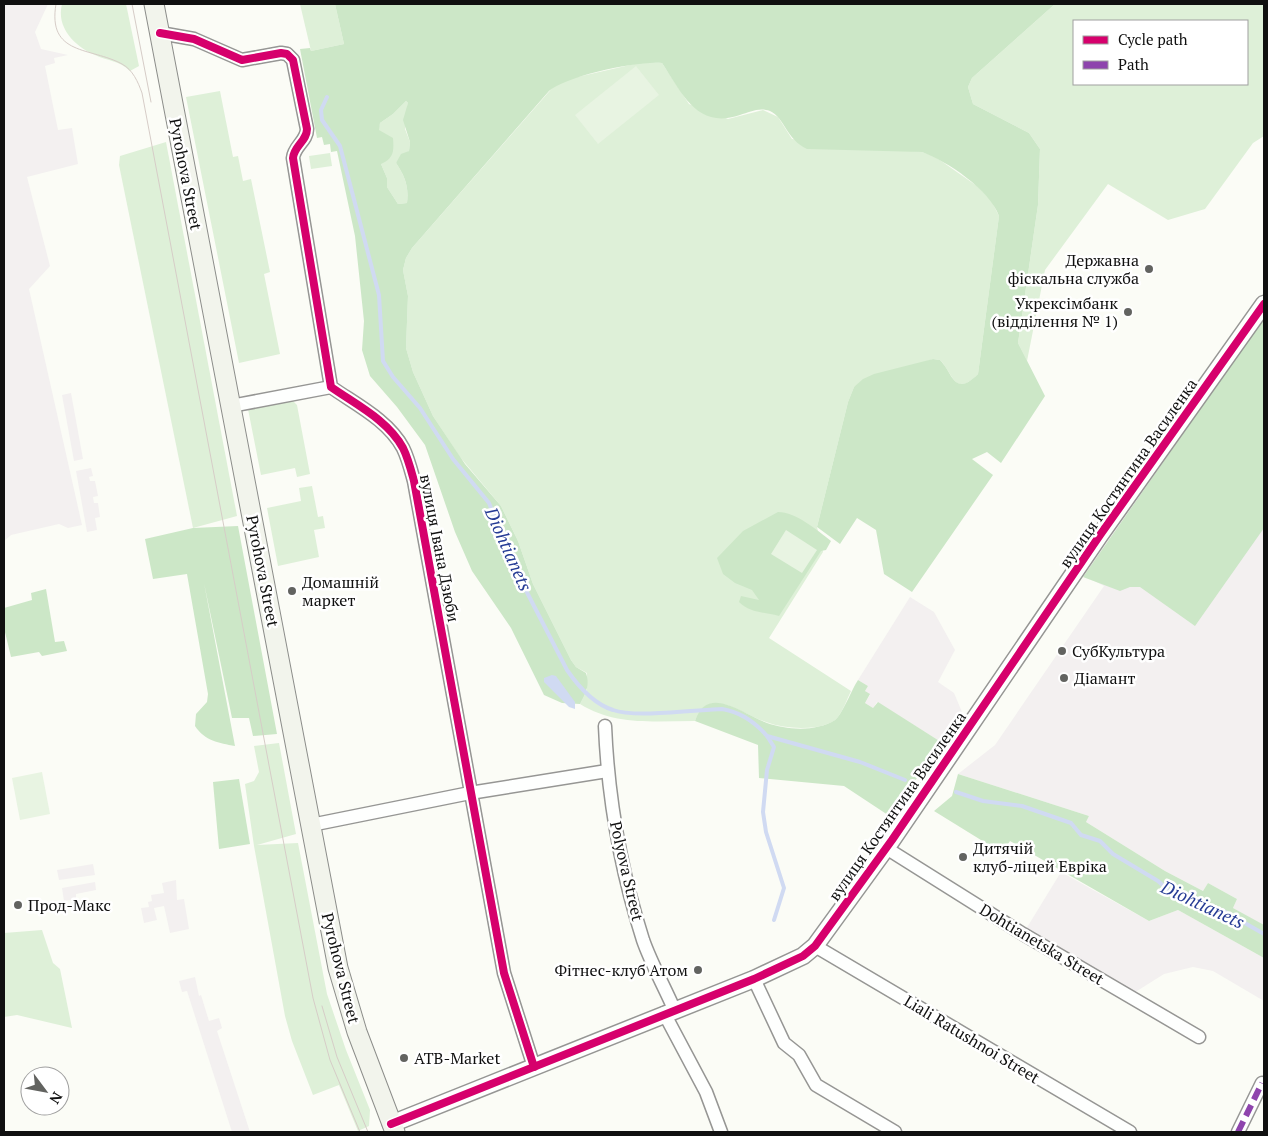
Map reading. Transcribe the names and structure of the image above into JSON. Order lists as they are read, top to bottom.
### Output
{
  "streets": {
    "main road": ["Pyrohova Street"],
    "street": [
      "вулиця Костянтина Василенка",
      "вулиця Івана Дзюби",
      "Polyova Street",
      "Dohtianetska Street",
      "Liali Ratushnoi Street"
    ]
  },
  "crossings": [
    ["Pyrohova Street", "вулиця Костянтина Василенка"],
    ["вулиця Костянтина Василенка", "вулиця Івана Дзюби"],
    ["вулиця Костянтина Василенка", "Polyova Street"],
    ["вулиця Костянтина Василенка", "Dohtianetska Street"],
    ["вулиця Костянтина Василенка", "Liali Ratushnoi Street"]
  ],
  "water": ["Diohtianets"],
  "places": [
    "Державна фіскальна служба",
    "Укрексімбанк (відділення № 1)",
    "Домашній маркет",
    "СубКультура",
    "Діамант",
    "Дитячій клуб-ліцей Евріка",
    "Прод-Макс",
    "Фітнес-клуб Атом",
    "ATB-Market"
  ],
  "legend": ["Cycle path", "Path"],
  "north": "bottom right"
}
